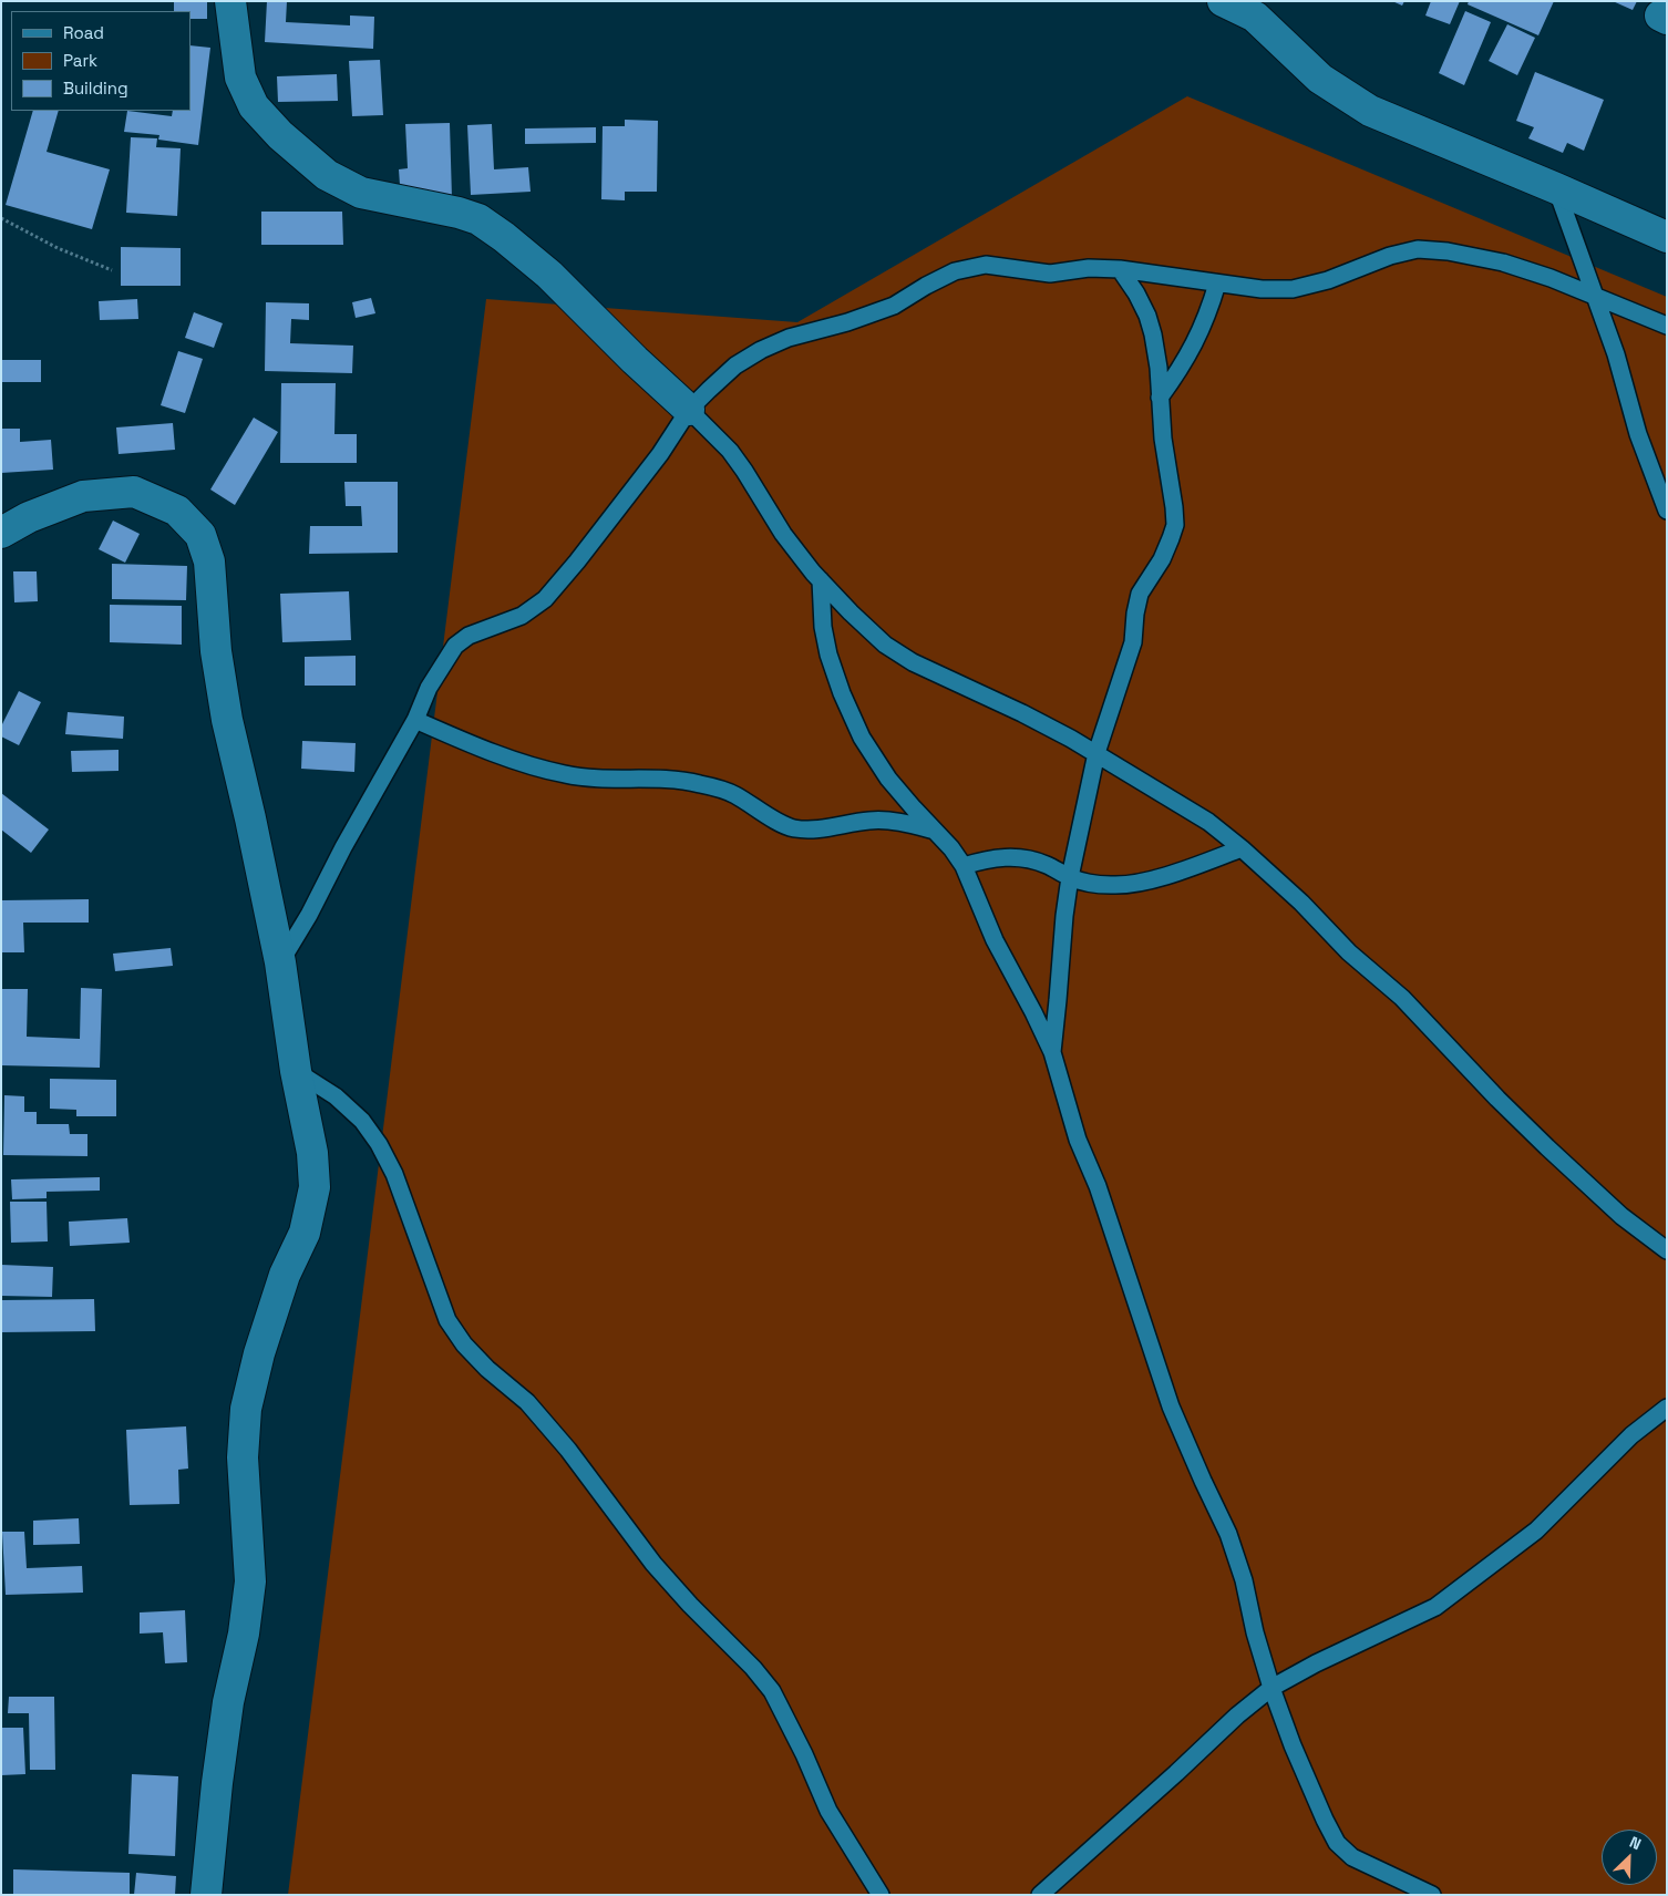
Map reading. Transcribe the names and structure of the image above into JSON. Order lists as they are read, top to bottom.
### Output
{
  "legend": ["Road", "Park", "Building"],
  "north": "top right"
}
